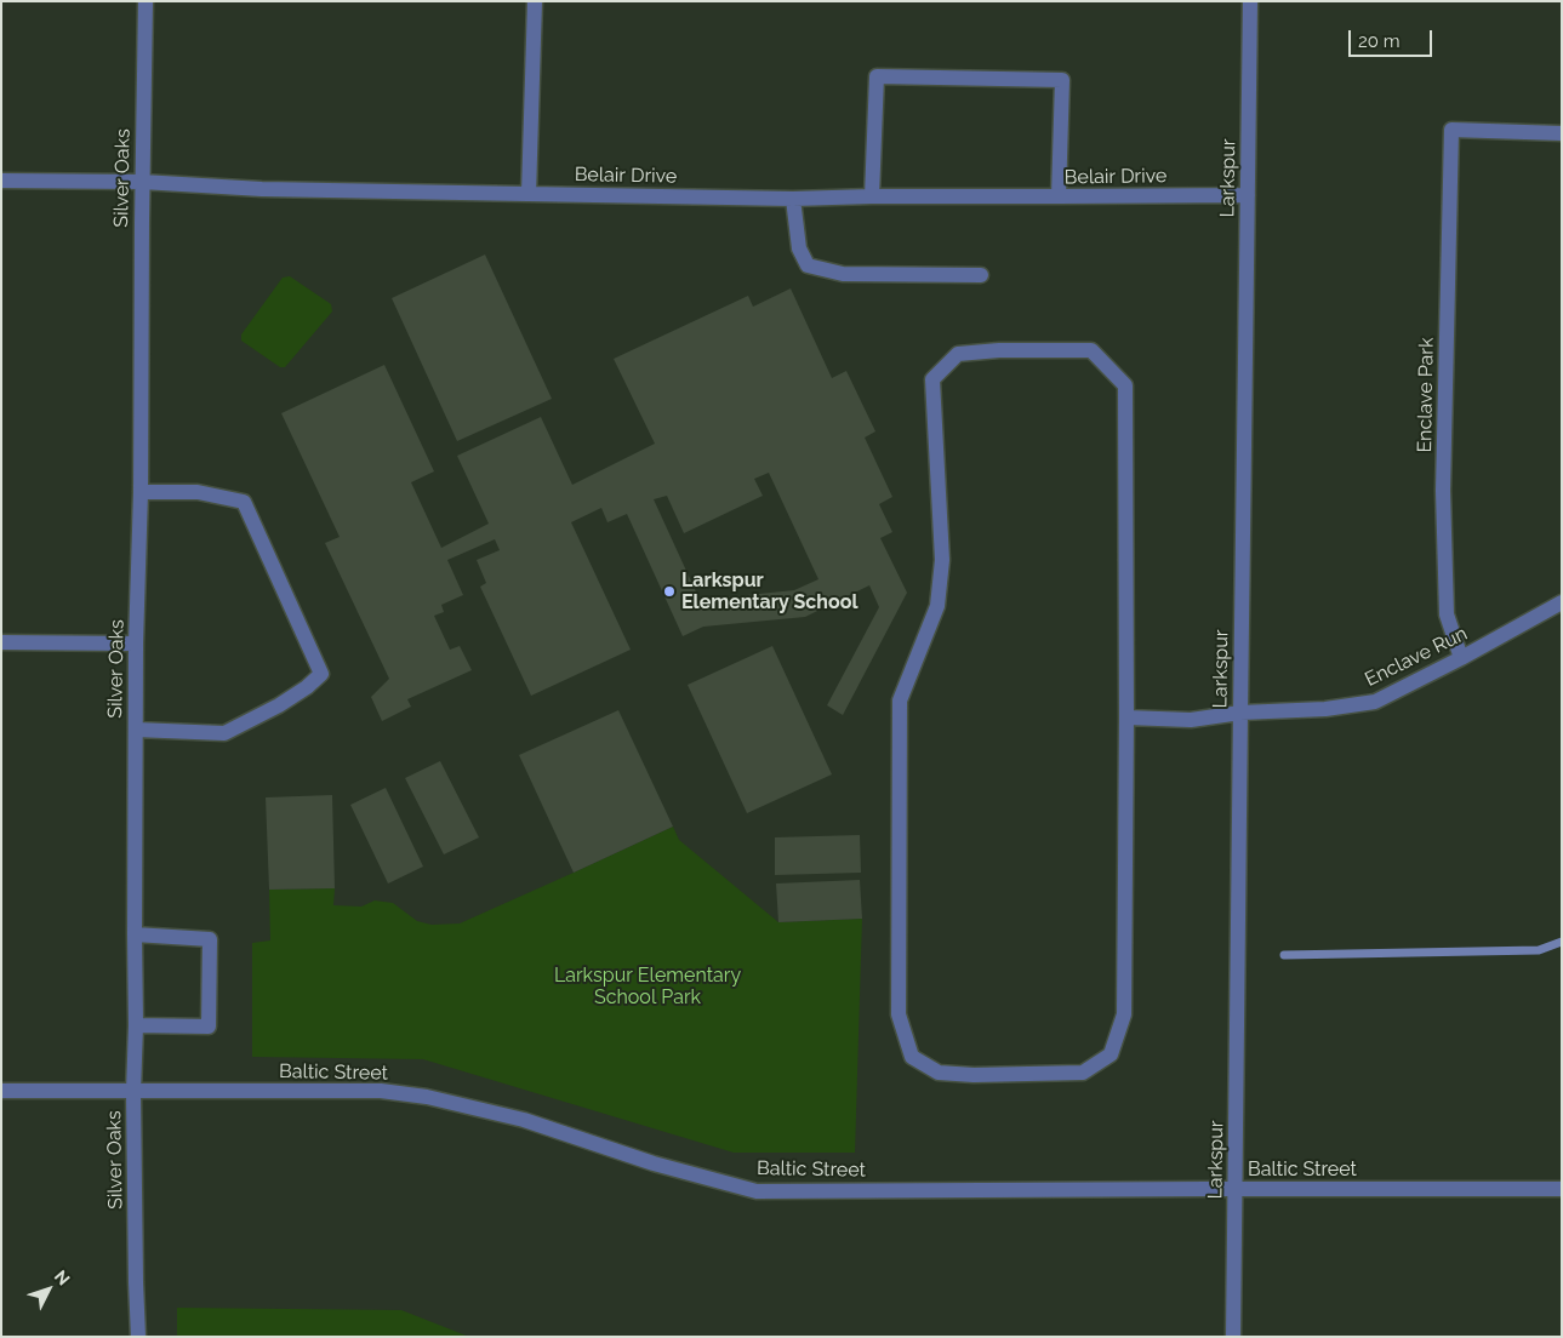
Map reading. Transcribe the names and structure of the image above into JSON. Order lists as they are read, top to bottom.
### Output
{
  "streets": {
    "street": [
      "Belair Drive",
      "Silver Oaks",
      "Larkspur",
      "Enclave Park",
      "Enclave Run",
      "Baltic Street"
    ]
  },
  "crossings": [
    ["Belair Drive", "Silver Oaks"],
    ["Belair Drive", "Larkspur"],
    ["Silver Oaks", "Baltic Street"],
    ["Larkspur", "Enclave Run"],
    ["Larkspur", "Baltic Street"],
    ["Enclave Park", "Enclave Run"]
  ],
  "parks": ["Larkspur Elementary School Park"],
  "places": ["Larkspur Elementary School"],
  "scale_bar": "20 m",
  "north": "top right"
}
